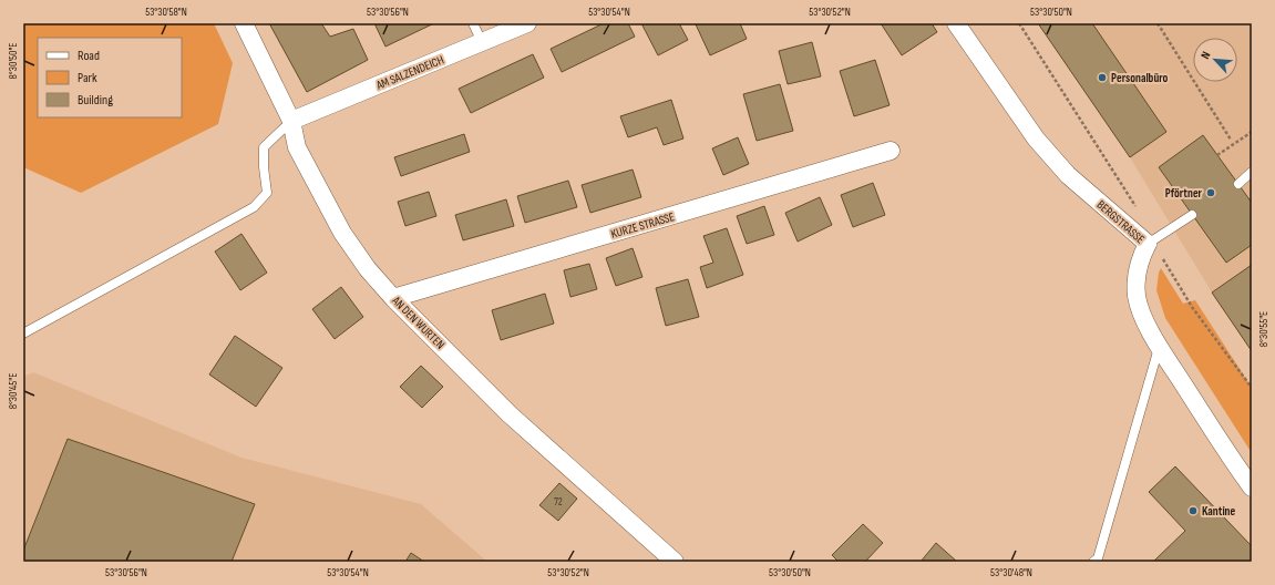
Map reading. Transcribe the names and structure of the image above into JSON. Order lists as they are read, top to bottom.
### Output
{
  "streets": {
    "street": [
      "AM SALZENDEICH",
      "BERGSTRASSE",
      "KURZE STRASSE",
      "AN DEN WURTEN"
    ]
  },
  "crossings": [
    ["AM SALZENDEICH", "AN DEN WURTEN"],
    ["KURZE STRASSE", "AN DEN WURTEN"]
  ],
  "places": ["Personalbüro", "Pförtner", "Kantine"],
  "house_numbers": ["72"],
  "legend": ["Road", "Park", "Building"],
  "north": "top left",
  "coordinates": [
    "53°30'58\"N",
    "53°30'56\"N",
    "53°30'54\"N",
    "53°30'52\"N",
    "53°30'50\"N",
    "8°30'50\"E",
    "8°30'55\"E",
    "8°30'45\"E",
    "53°30'48\"N"
  ]
}
